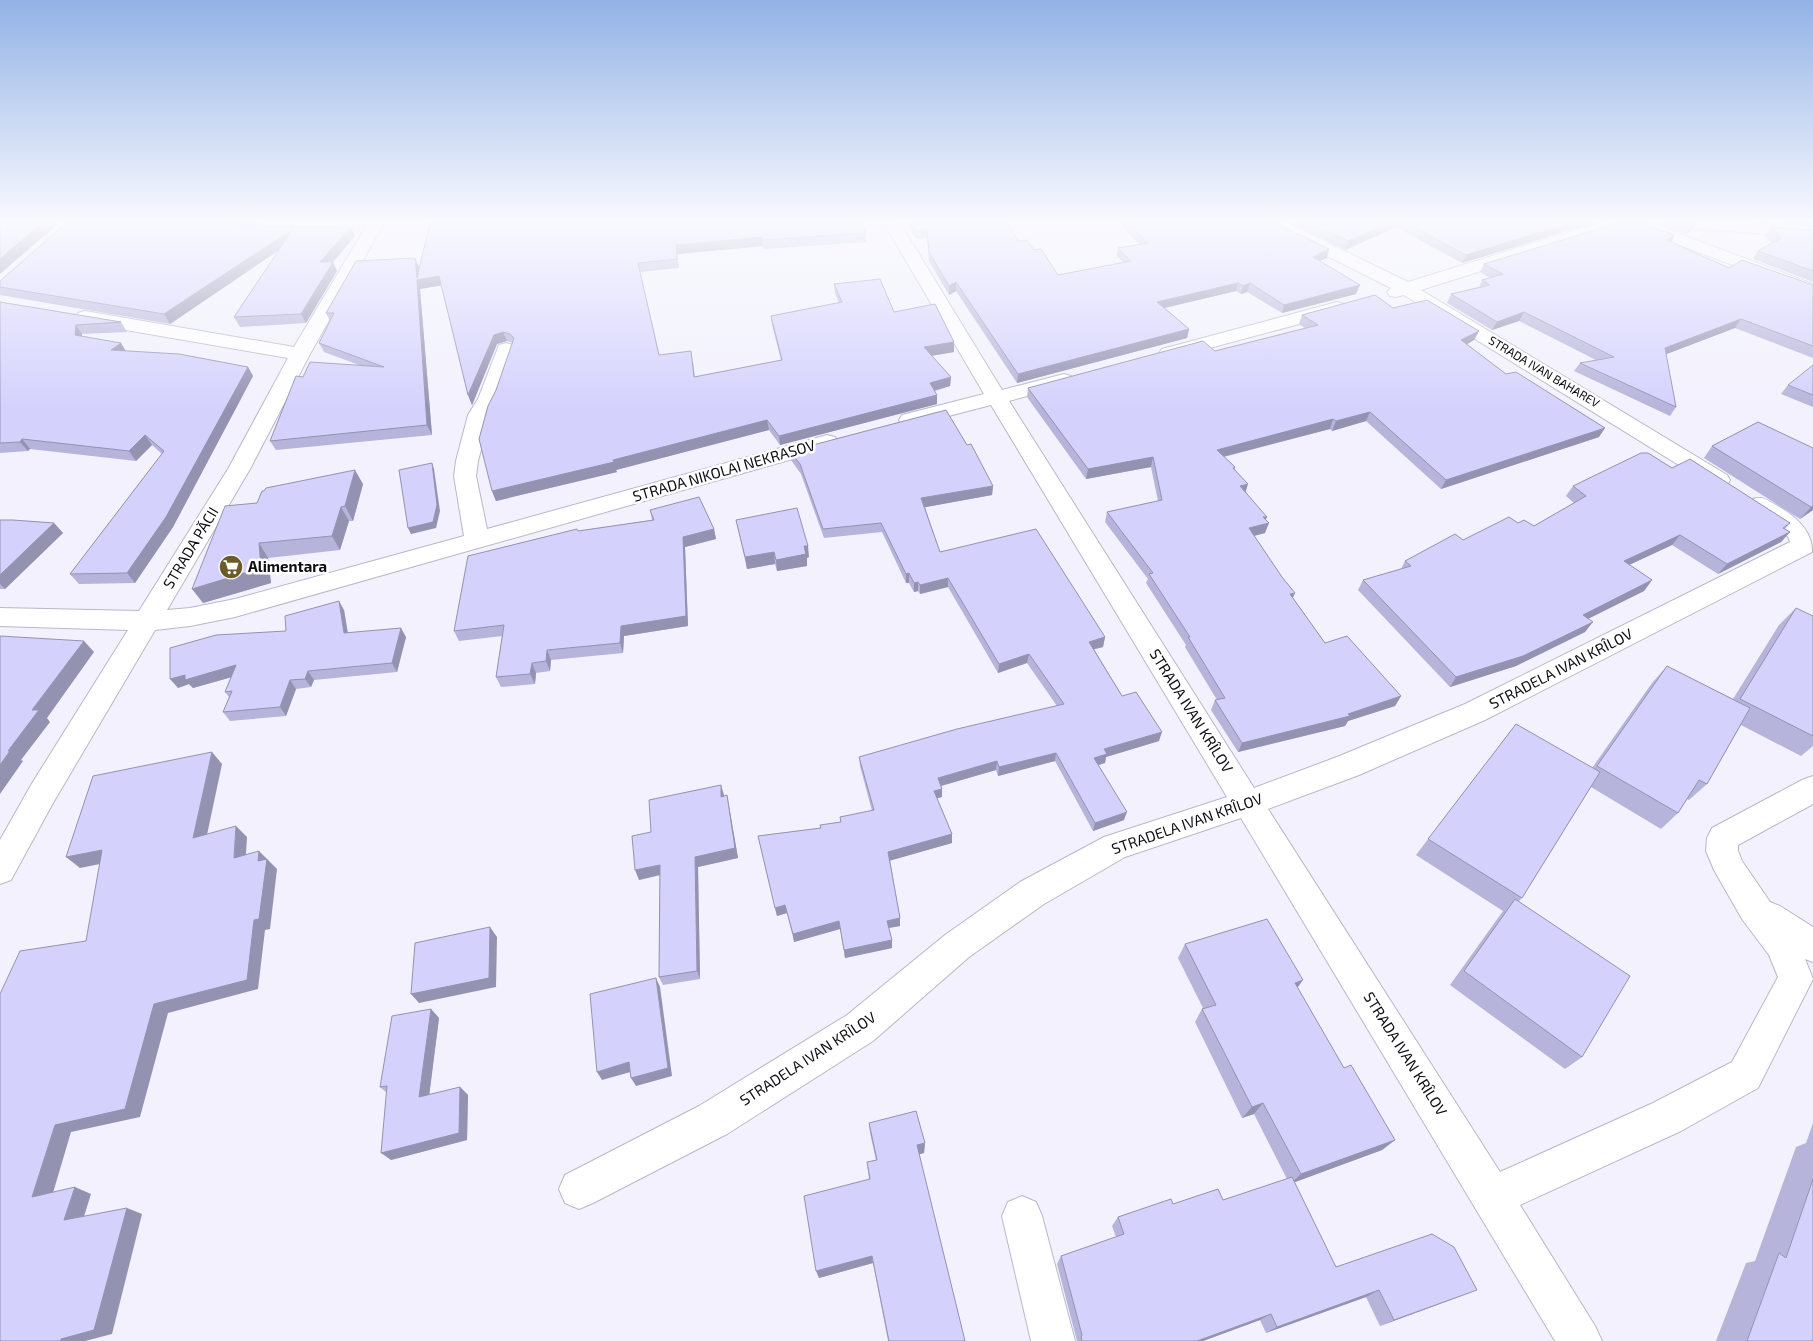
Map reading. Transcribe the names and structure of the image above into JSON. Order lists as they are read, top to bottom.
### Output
{
  "streets": {
    "street": [
      "STRADA IVAN BAHAREV",
      "STRADA NIKOLAI NEKRASOV",
      "STRADA PĂCII",
      "STRADELA IVAN KRÎLOV",
      "STRADA IVAN KRÎLOV"
    ]
  },
  "crossings": [
    ["STRADA IVAN BAHAREV", "STRADELA IVAN KRÎLOV"],
    ["STRADA NIKOLAI NEKRASOV", "STRADA PĂCII"],
    ["STRADELA IVAN KRÎLOV", "STRADA IVAN KRÎLOV"]
  ],
  "places": {
    "supermarket": ["Alimentara"]
  }
}
